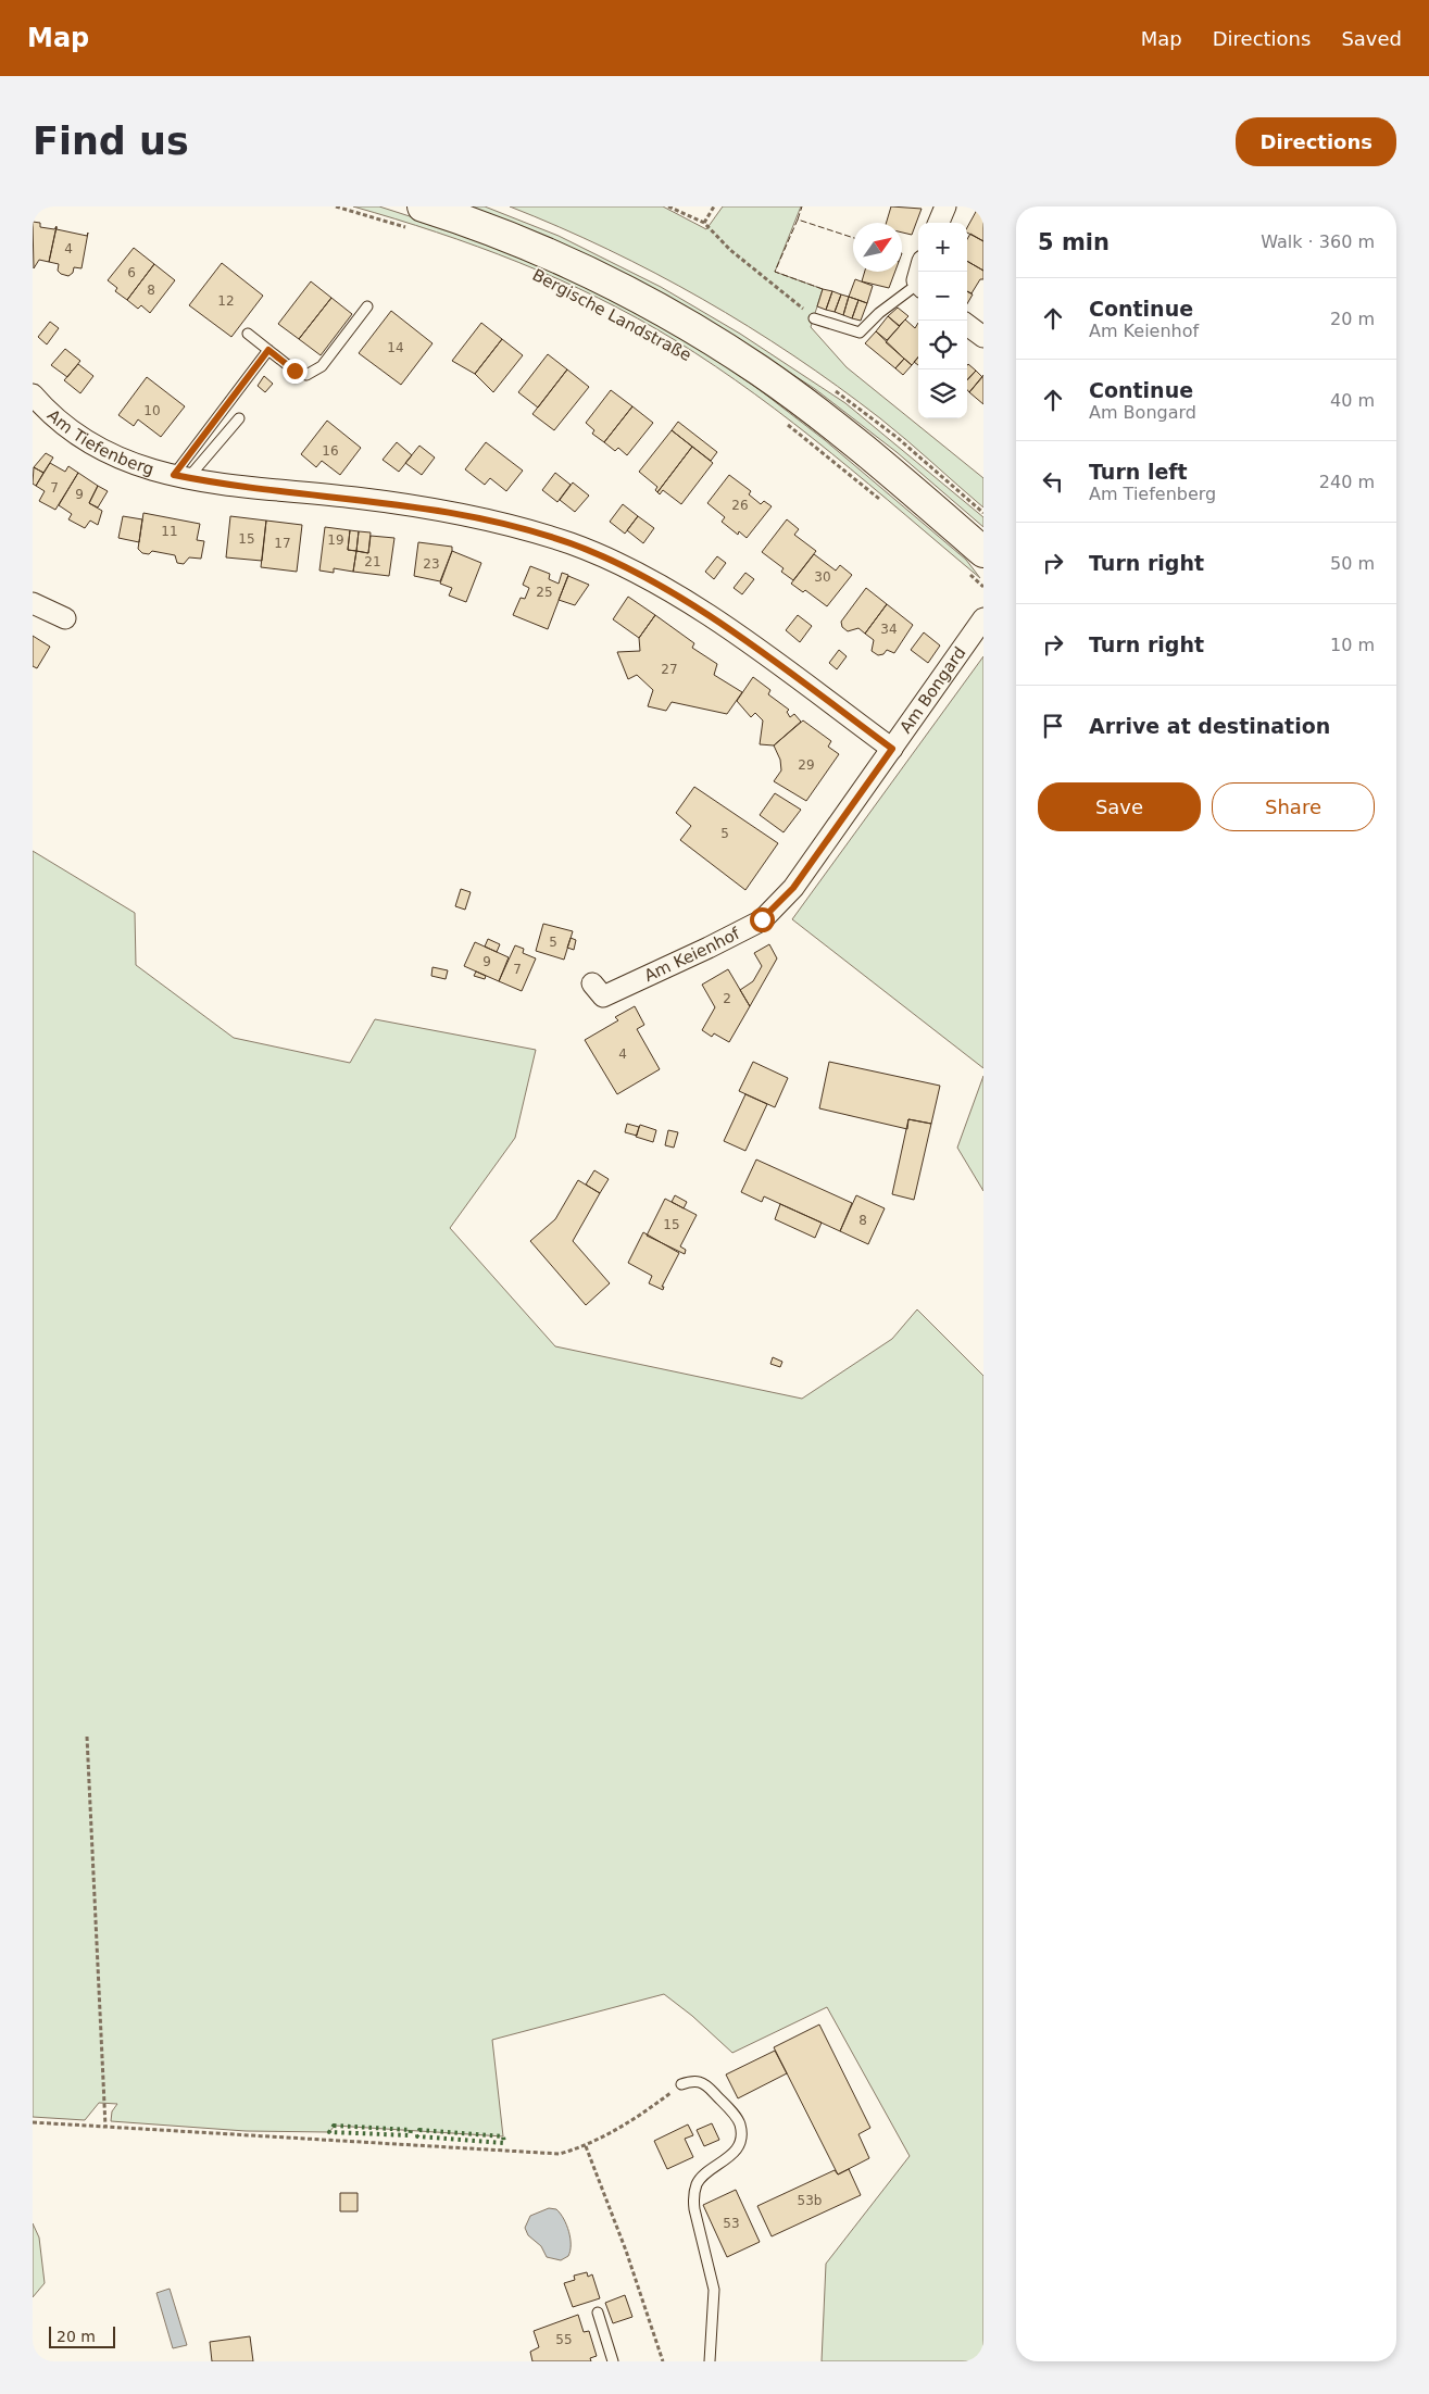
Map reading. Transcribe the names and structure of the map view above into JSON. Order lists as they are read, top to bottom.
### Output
{
  "streets": {
    "main road": ["Bergische Landstraße"],
    "street": ["Am Tiefenberg", "Am Bongard", "Am Keienhof"]
  },
  "crossings": [
    ["Am Tiefenberg", "Am Bongard"],
    ["Am Bongard", "Am Keienhof"]
  ],
  "house_numbers": [
    "4",
    "6",
    "8",
    "12",
    "14",
    "10",
    "16",
    "7",
    "9",
    "26",
    "11",
    "15",
    "19",
    "17",
    "21",
    "23",
    "30",
    "25",
    "34",
    "27",
    "29",
    "5",
    "5",
    "9",
    "7",
    "2",
    "4",
    "8",
    "15",
    "53b",
    "53",
    "55"
  ],
  "scale_bar": "20 m",
  "north": "top right",
  "page": {
    "header": "Map",
    "nav": ["Map", "Directions", "Saved"],
    "buttons": [
      "Directions",
      ["Save", "Share"]
    ],
    "title": "Find us",
    "heading": ["5 min", "Walk · 360 m"],
    "map_buttons": ["+", "−"],
    "list": [
      ["Continue", "Am Keienhof", "20 m"],
      ["Continue", "Am Bongard", "40 m"],
      ["Turn left", "Am Tiefenberg", "240 m"],
      ["Turn right", "50 m"],
      ["Turn right", "10 m"],
      "Arrive at destination"
    ],
    "scale": "20 m"
  }
}
